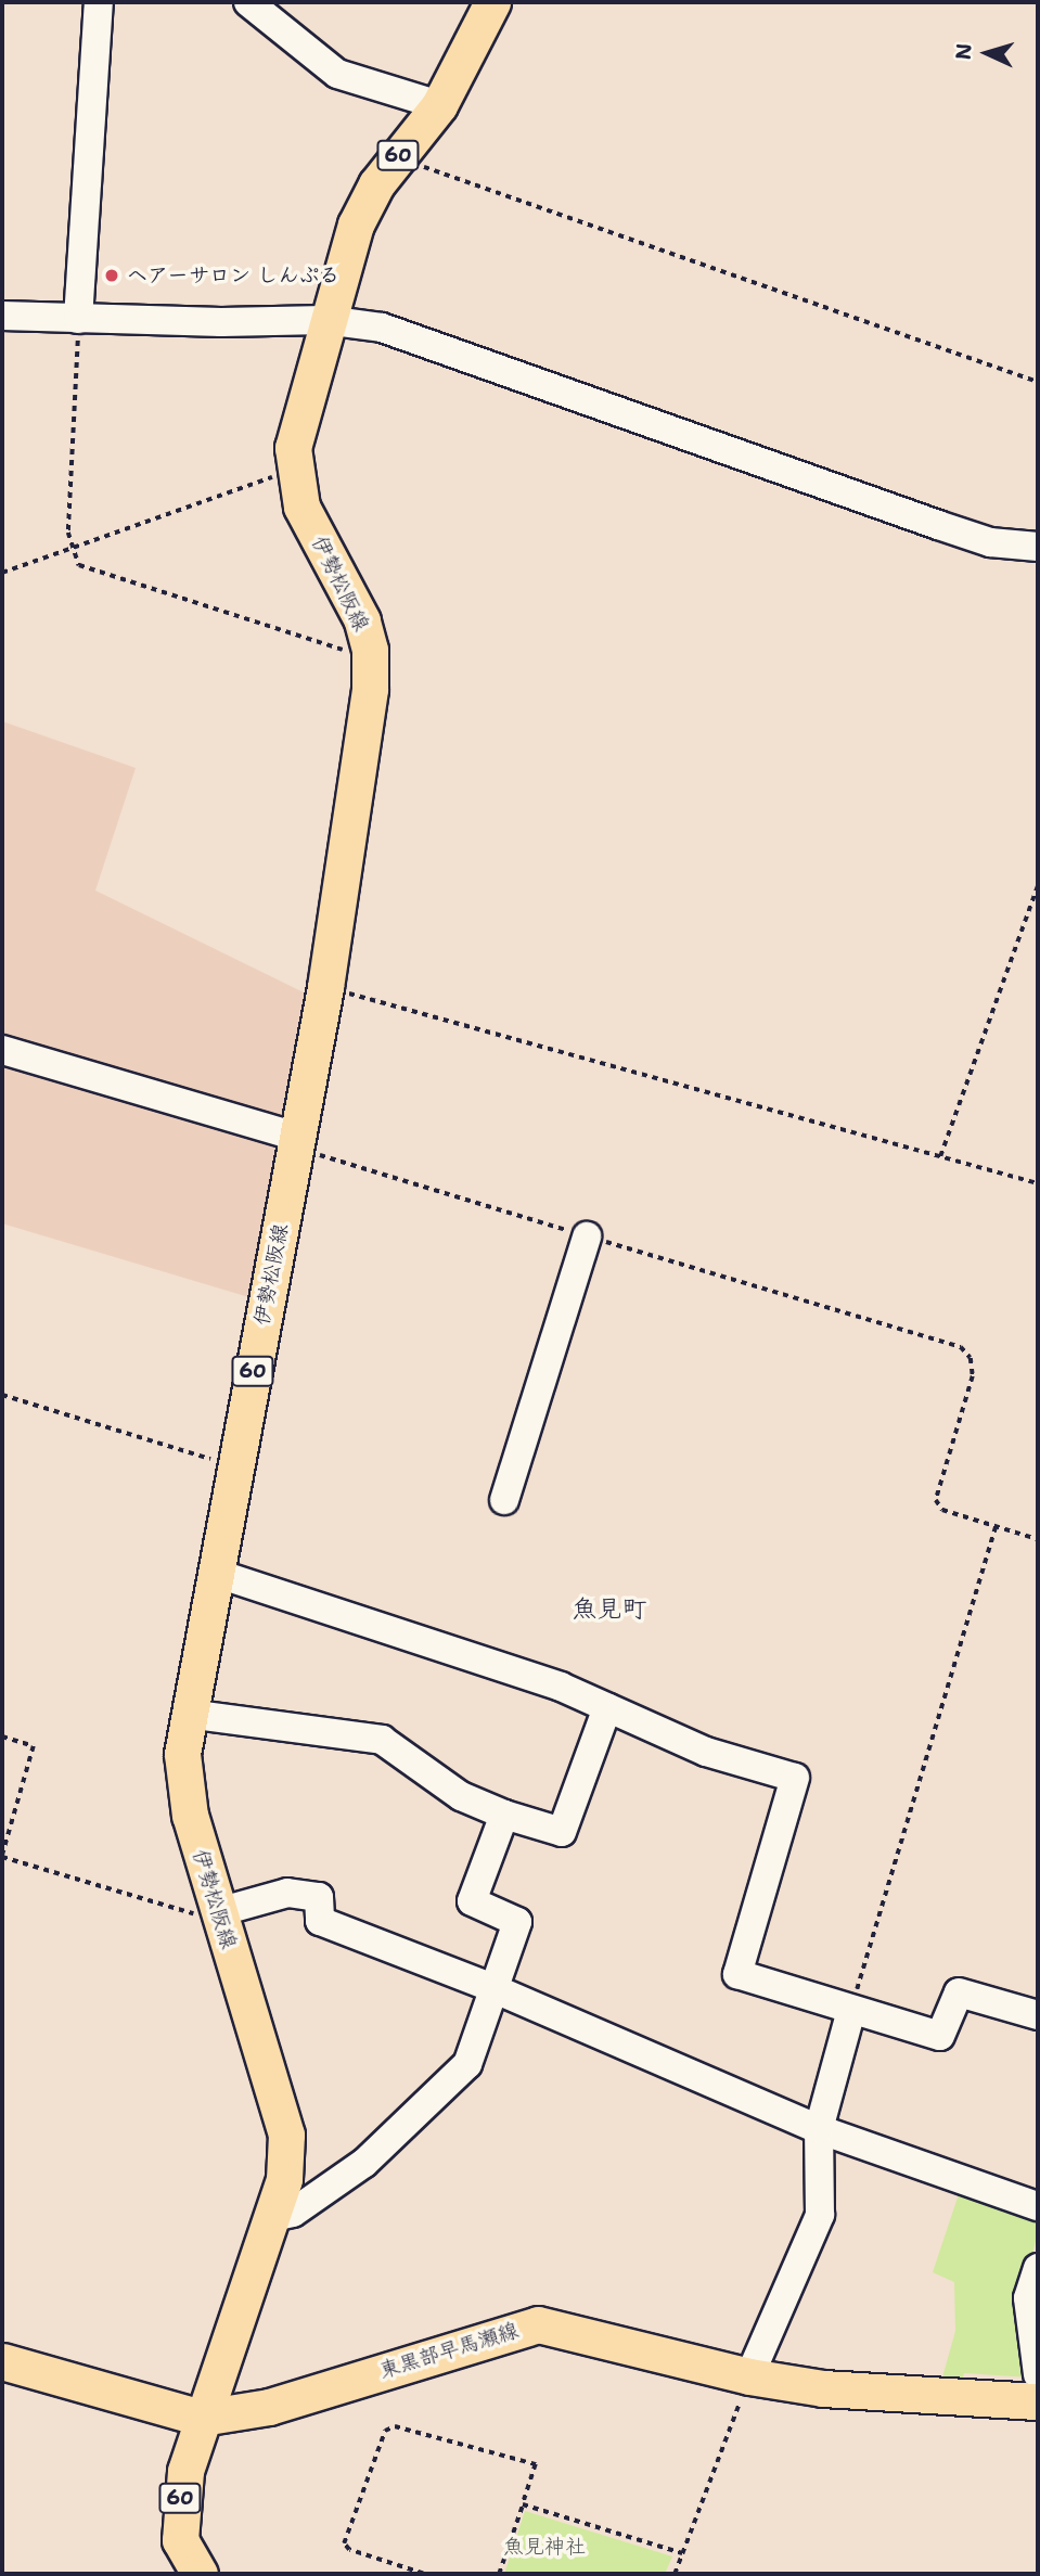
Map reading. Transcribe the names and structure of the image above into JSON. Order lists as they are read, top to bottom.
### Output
{
  "streets": {
    "main road": ["60", "伊勢松阪線", "東黒部早馬瀬線"]
  },
  "crossings": [
    ["伊勢松阪線", "東黒部早馬瀬線"]
  ],
  "districts": ["魚見町"],
  "parks": ["魚見神社"],
  "places": ["ヘアーサロン しんぷる"],
  "north": "left"
}
